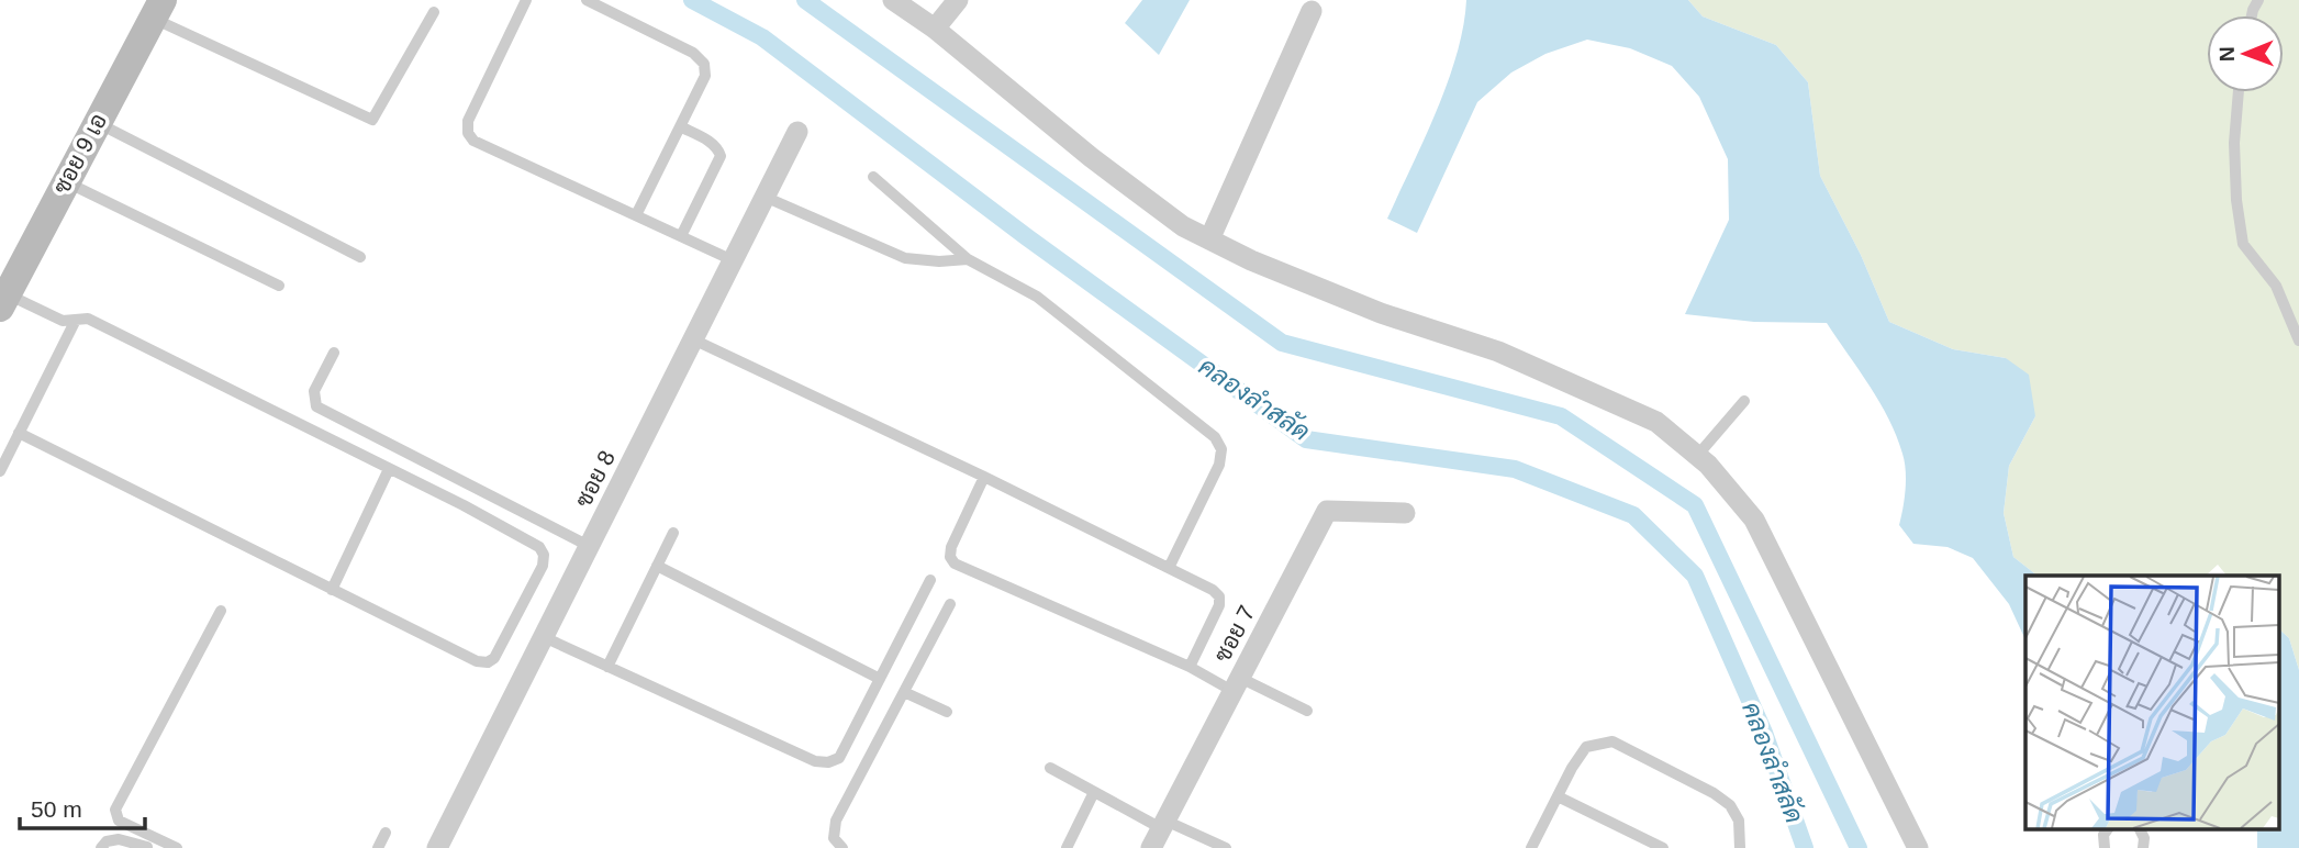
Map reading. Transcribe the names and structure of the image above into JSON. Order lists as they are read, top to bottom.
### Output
{
  "streets": {
    "street": ["ซอย 9 เอ", "ซอย 8", "ซอย 7"]
  },
  "water": ["คลองลำสลัด"],
  "scale_bar": "50 m",
  "north": "left"
}
